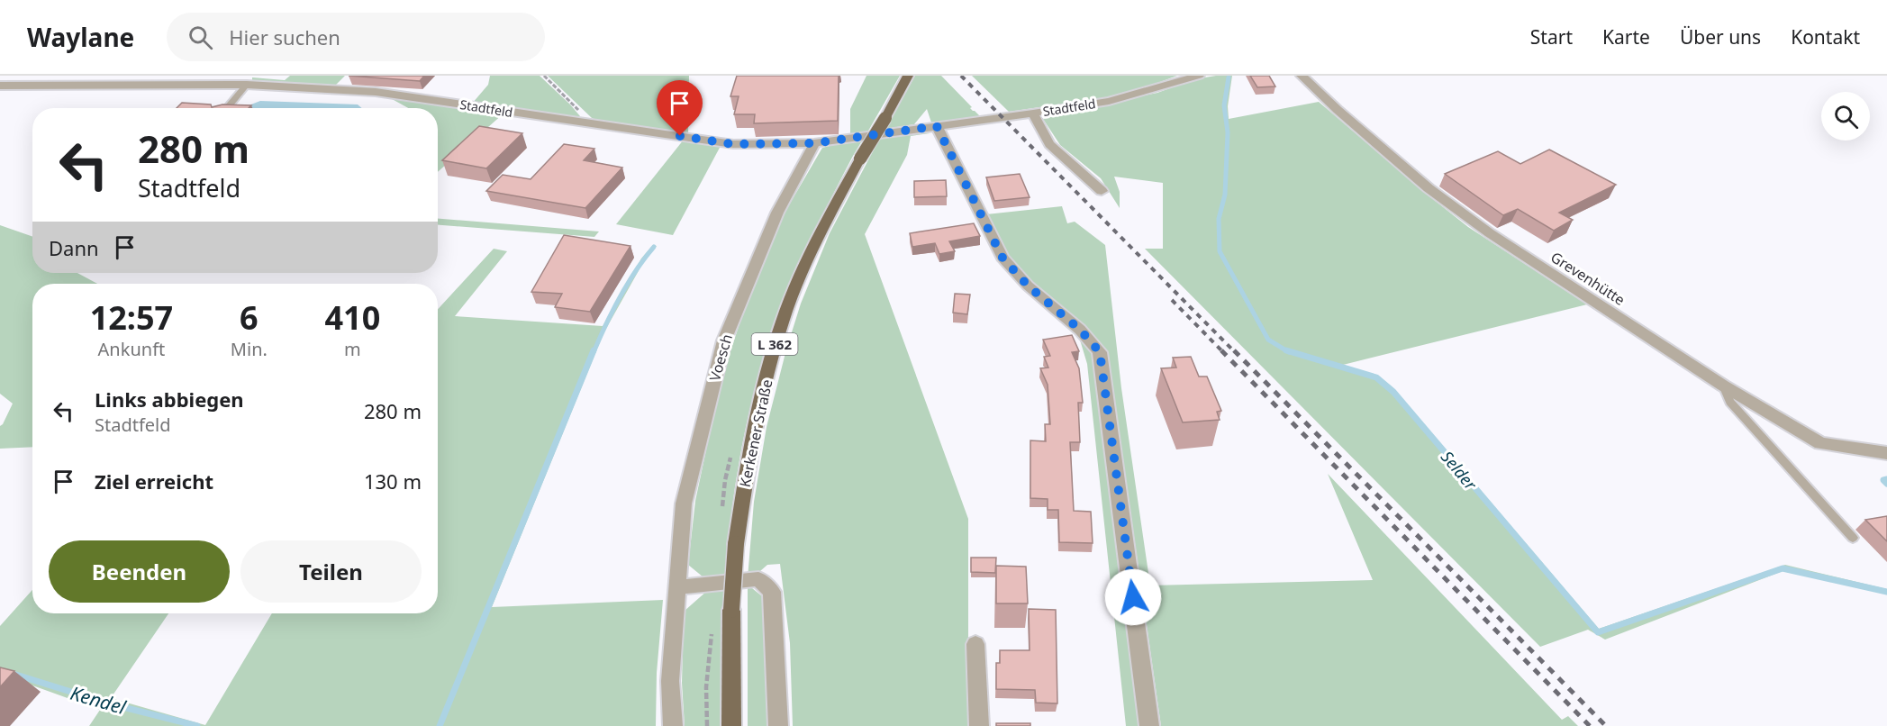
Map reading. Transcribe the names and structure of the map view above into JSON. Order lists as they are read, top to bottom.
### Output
{
  "streets": {
    "main road": ["L 362", "Kerkener Straße"],
    "street": ["Stadtfeld", "Grevenhütte", "Voesch"]
  },
  "crossings": [
    ["Stadtfeld", "Voesch"]
  ],
  "water": ["Selder", "Kendel"],
  "page": {
    "header": "Waylane",
    "search": "Hier suchen",
    "nav": [
      "Start",
      "Karte",
      "Über uns",
      "Kontakt"
    ],
    "turn": ["280 m", "Stadtfeld"],
    "then": "Dann",
    "eta": [
      "12:57",
      "Ankunft",
      "6",
      "Min.",
      "410",
      "m"
    ],
    "list": [
      {
        "name": "Links abbiegen",
        "note": "Stadtfeld",
        "value": "280 m"
      },
      {
        "name": "Ziel erreicht",
        "value": "130 m"
      }
    ],
    "buttons": ["Beenden", "Teilen"]
  }
}
